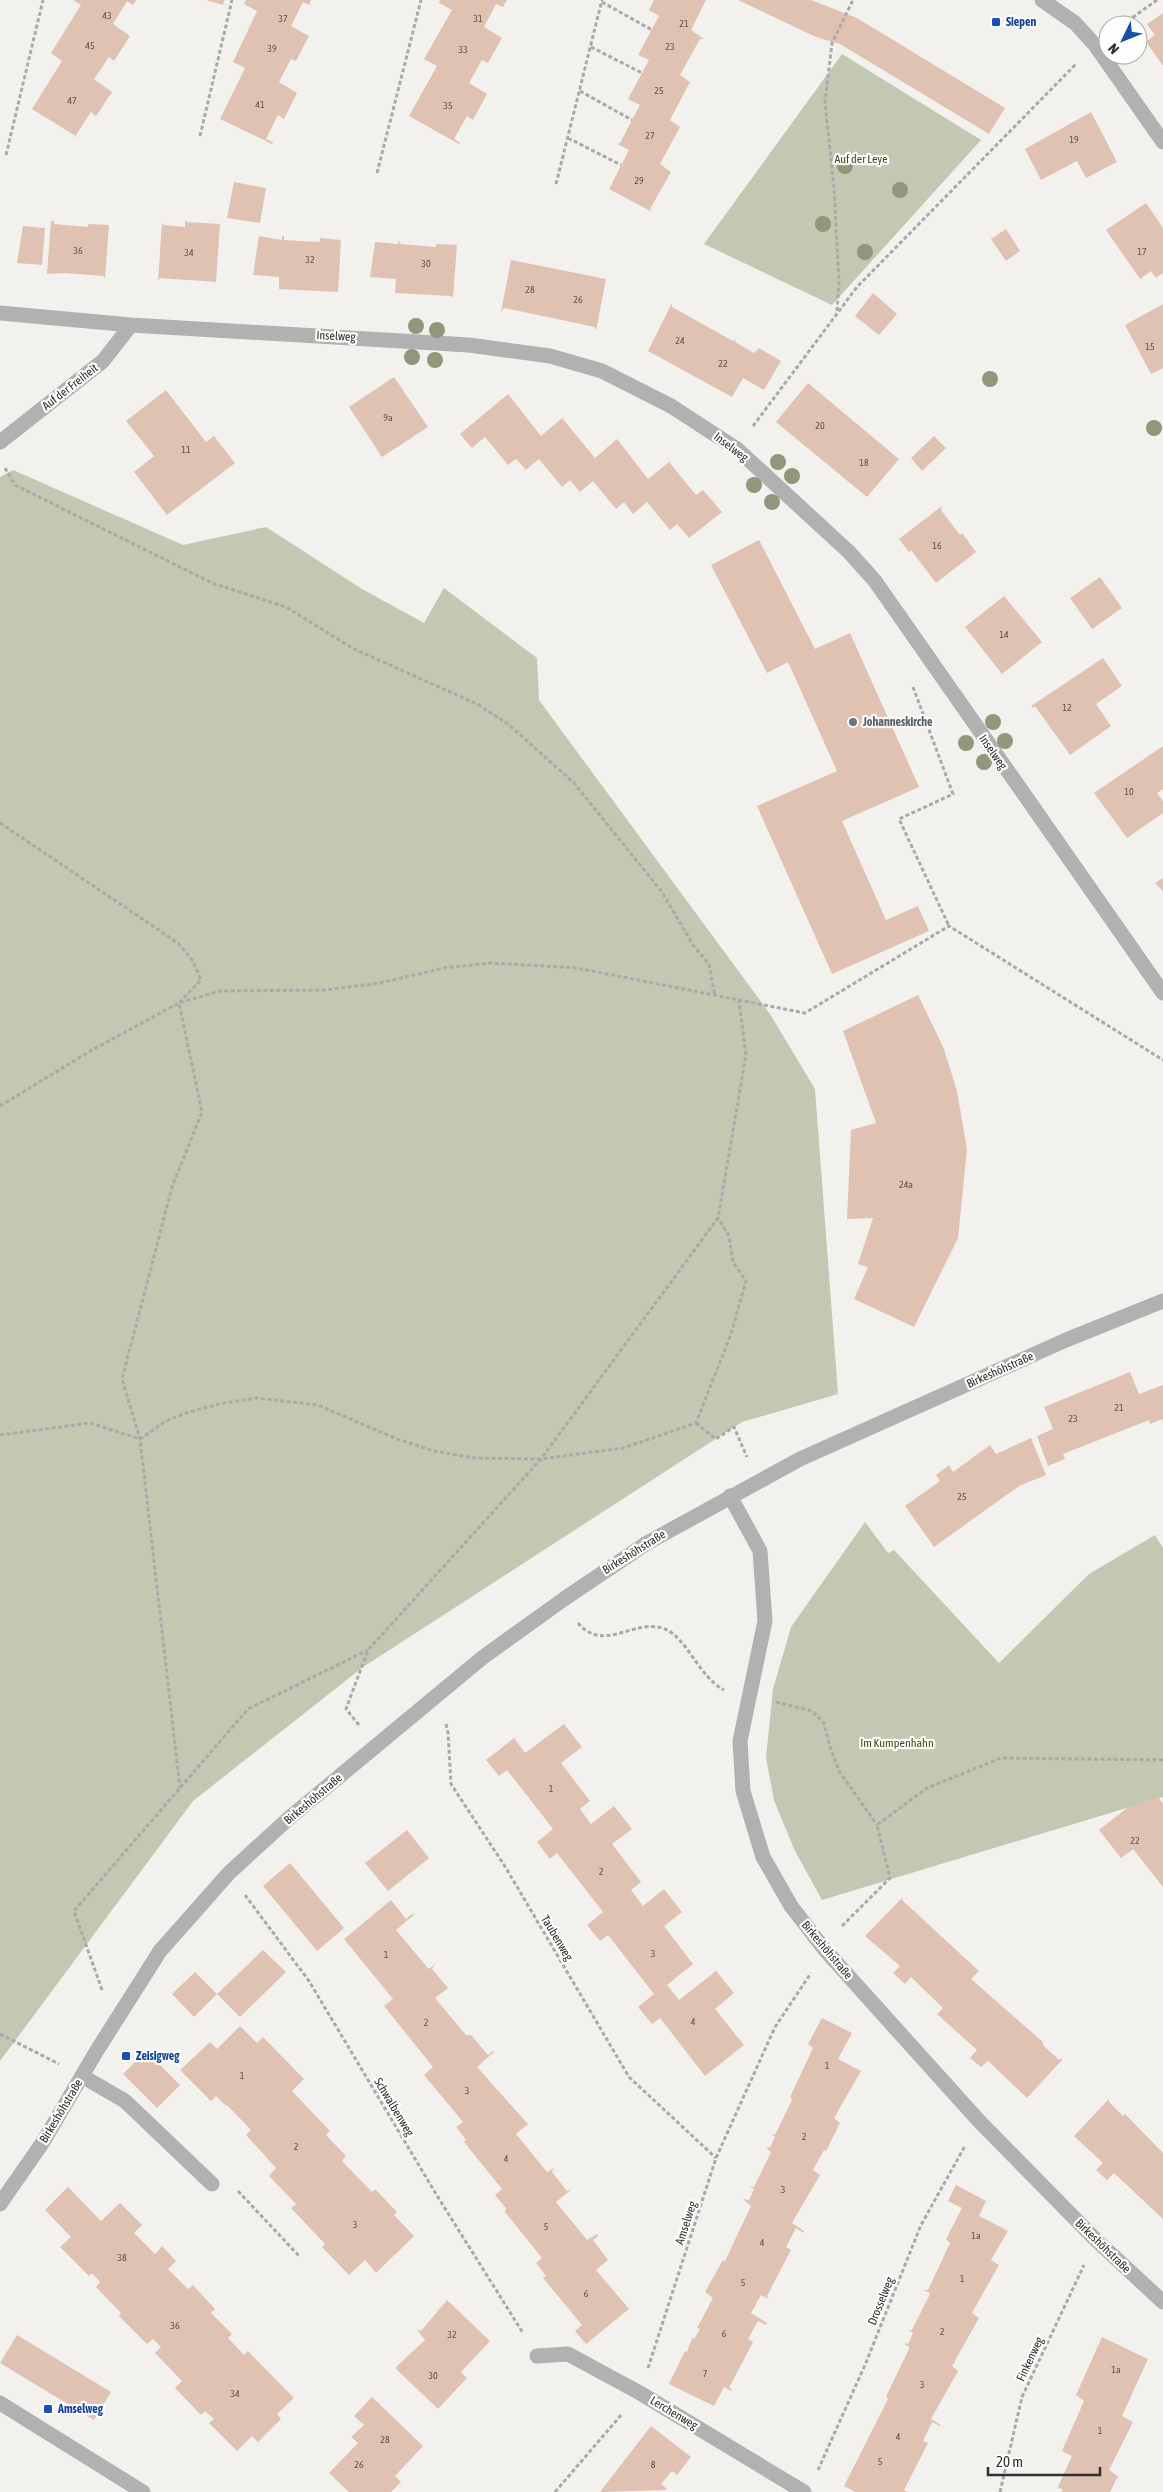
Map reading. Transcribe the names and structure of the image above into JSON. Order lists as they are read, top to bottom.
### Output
{
  "streets": {
    "street": [
      "Inselweg",
      "Auf der Freiheit",
      "Birkeshöhstraße",
      "Lerchenweg"
    ],
    "path": [
      "Taubenweg",
      "Schwalbenweg",
      "Amselweg",
      "Drosselweg",
      "Finkenweg"
    ]
  },
  "crossings": [
    ["Inselweg", "Auf der Freiheit"],
    ["Birkeshöhstraße", "Taubenweg"],
    ["Birkeshöhstraße", "Schwalbenweg"],
    ["Birkeshöhstraße", "Amselweg"],
    ["Birkeshöhstraße", "Drosselweg"],
    ["Birkeshöhstraße", "Finkenweg"],
    ["Taubenweg", "Amselweg"],
    ["Schwalbenweg", "Lerchenweg"],
    ["Amselweg", "Lerchenweg"]
  ],
  "parks": ["Auf der Leye", "Im Kumpenhahn"],
  "places": {
    "transit": ["Siepen", "Zeisigweg", "Amselweg"],
    "other": ["Johanneskirche"]
  },
  "house_numbers": [
    "43",
    "37",
    "31",
    "21",
    "45",
    "23",
    "39",
    "33",
    "25",
    "47",
    "41",
    "35",
    "27",
    "19",
    "29",
    "36",
    "17",
    "34",
    "32",
    "30",
    "28",
    "26",
    "24",
    "15",
    "22",
    "9a",
    "20",
    "11",
    "18",
    "16",
    "14",
    "12",
    "10",
    "24a",
    "21",
    "23",
    "25",
    "1",
    "22",
    "2",
    "3",
    "1",
    "4",
    "2",
    "1",
    "1",
    "3",
    "2",
    "2",
    "4",
    "3",
    "3",
    "5",
    "1a",
    "4",
    "38",
    "1",
    "5",
    "6",
    "36",
    "2",
    "6",
    "32",
    "1a",
    "7",
    "30",
    "3",
    "34",
    "1",
    "4",
    "28",
    "5",
    "26",
    "8"
  ],
  "scale_bar": "20 m",
  "north": "bottom left"
}
